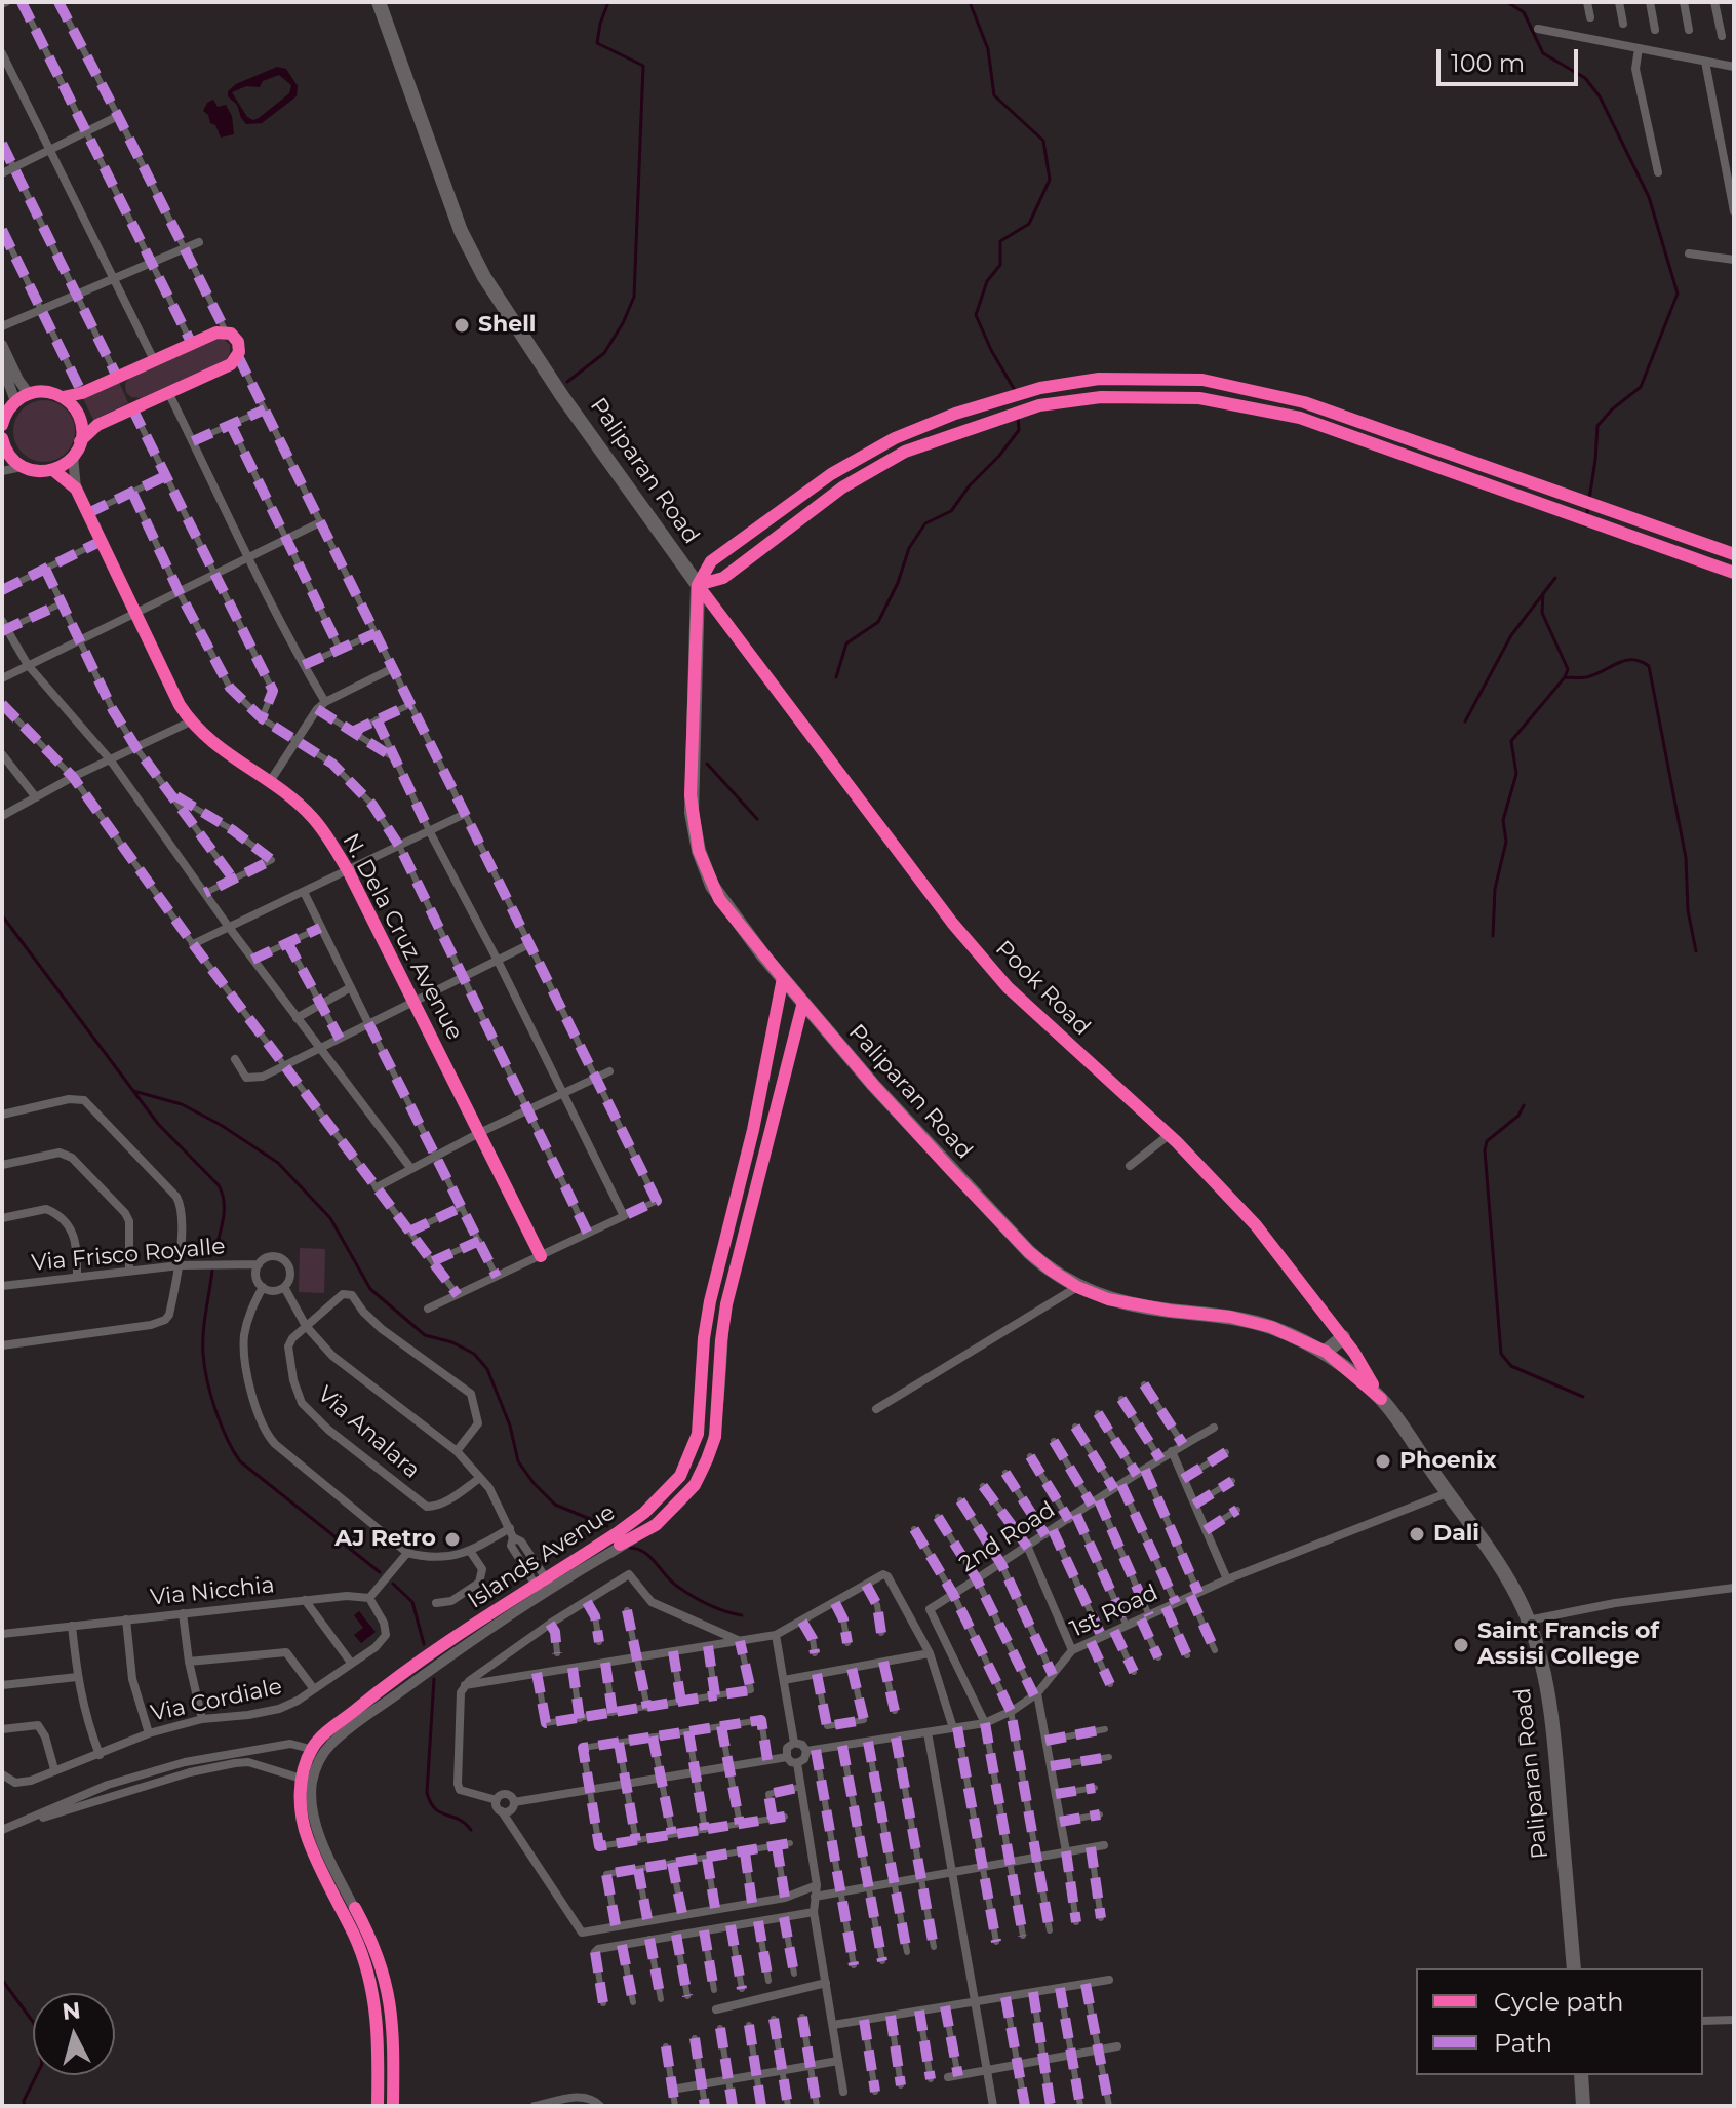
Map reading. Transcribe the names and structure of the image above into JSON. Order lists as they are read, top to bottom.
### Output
{
  "streets": {
    "main road": ["Paliparan Road"],
    "street": [
      "N. Dela Cruz Avenue",
      "Pook Road",
      "Via Frisco Royalle",
      "Via Analara",
      "2nd Road",
      "Islands Avenue",
      "Via Nicchia",
      "1st Road",
      "Via Cordiale"
    ]
  },
  "crossings": [
    ["Paliparan Road", "Pook Road"],
    ["Paliparan Road", "Islands Avenue"],
    ["Paliparan Road", "1st Road"],
    ["2nd Road", "1st Road"],
    ["Via Nicchia", "Via Cordiale"]
  ],
  "places": [
    "Shell",
    "Phoenix",
    "Dali",
    "AJ Retro",
    "Saint Francis of Assisi College"
  ],
  "legend": ["Cycle path", "Path"],
  "scale_bar": "100 m",
  "north": "top"
}
